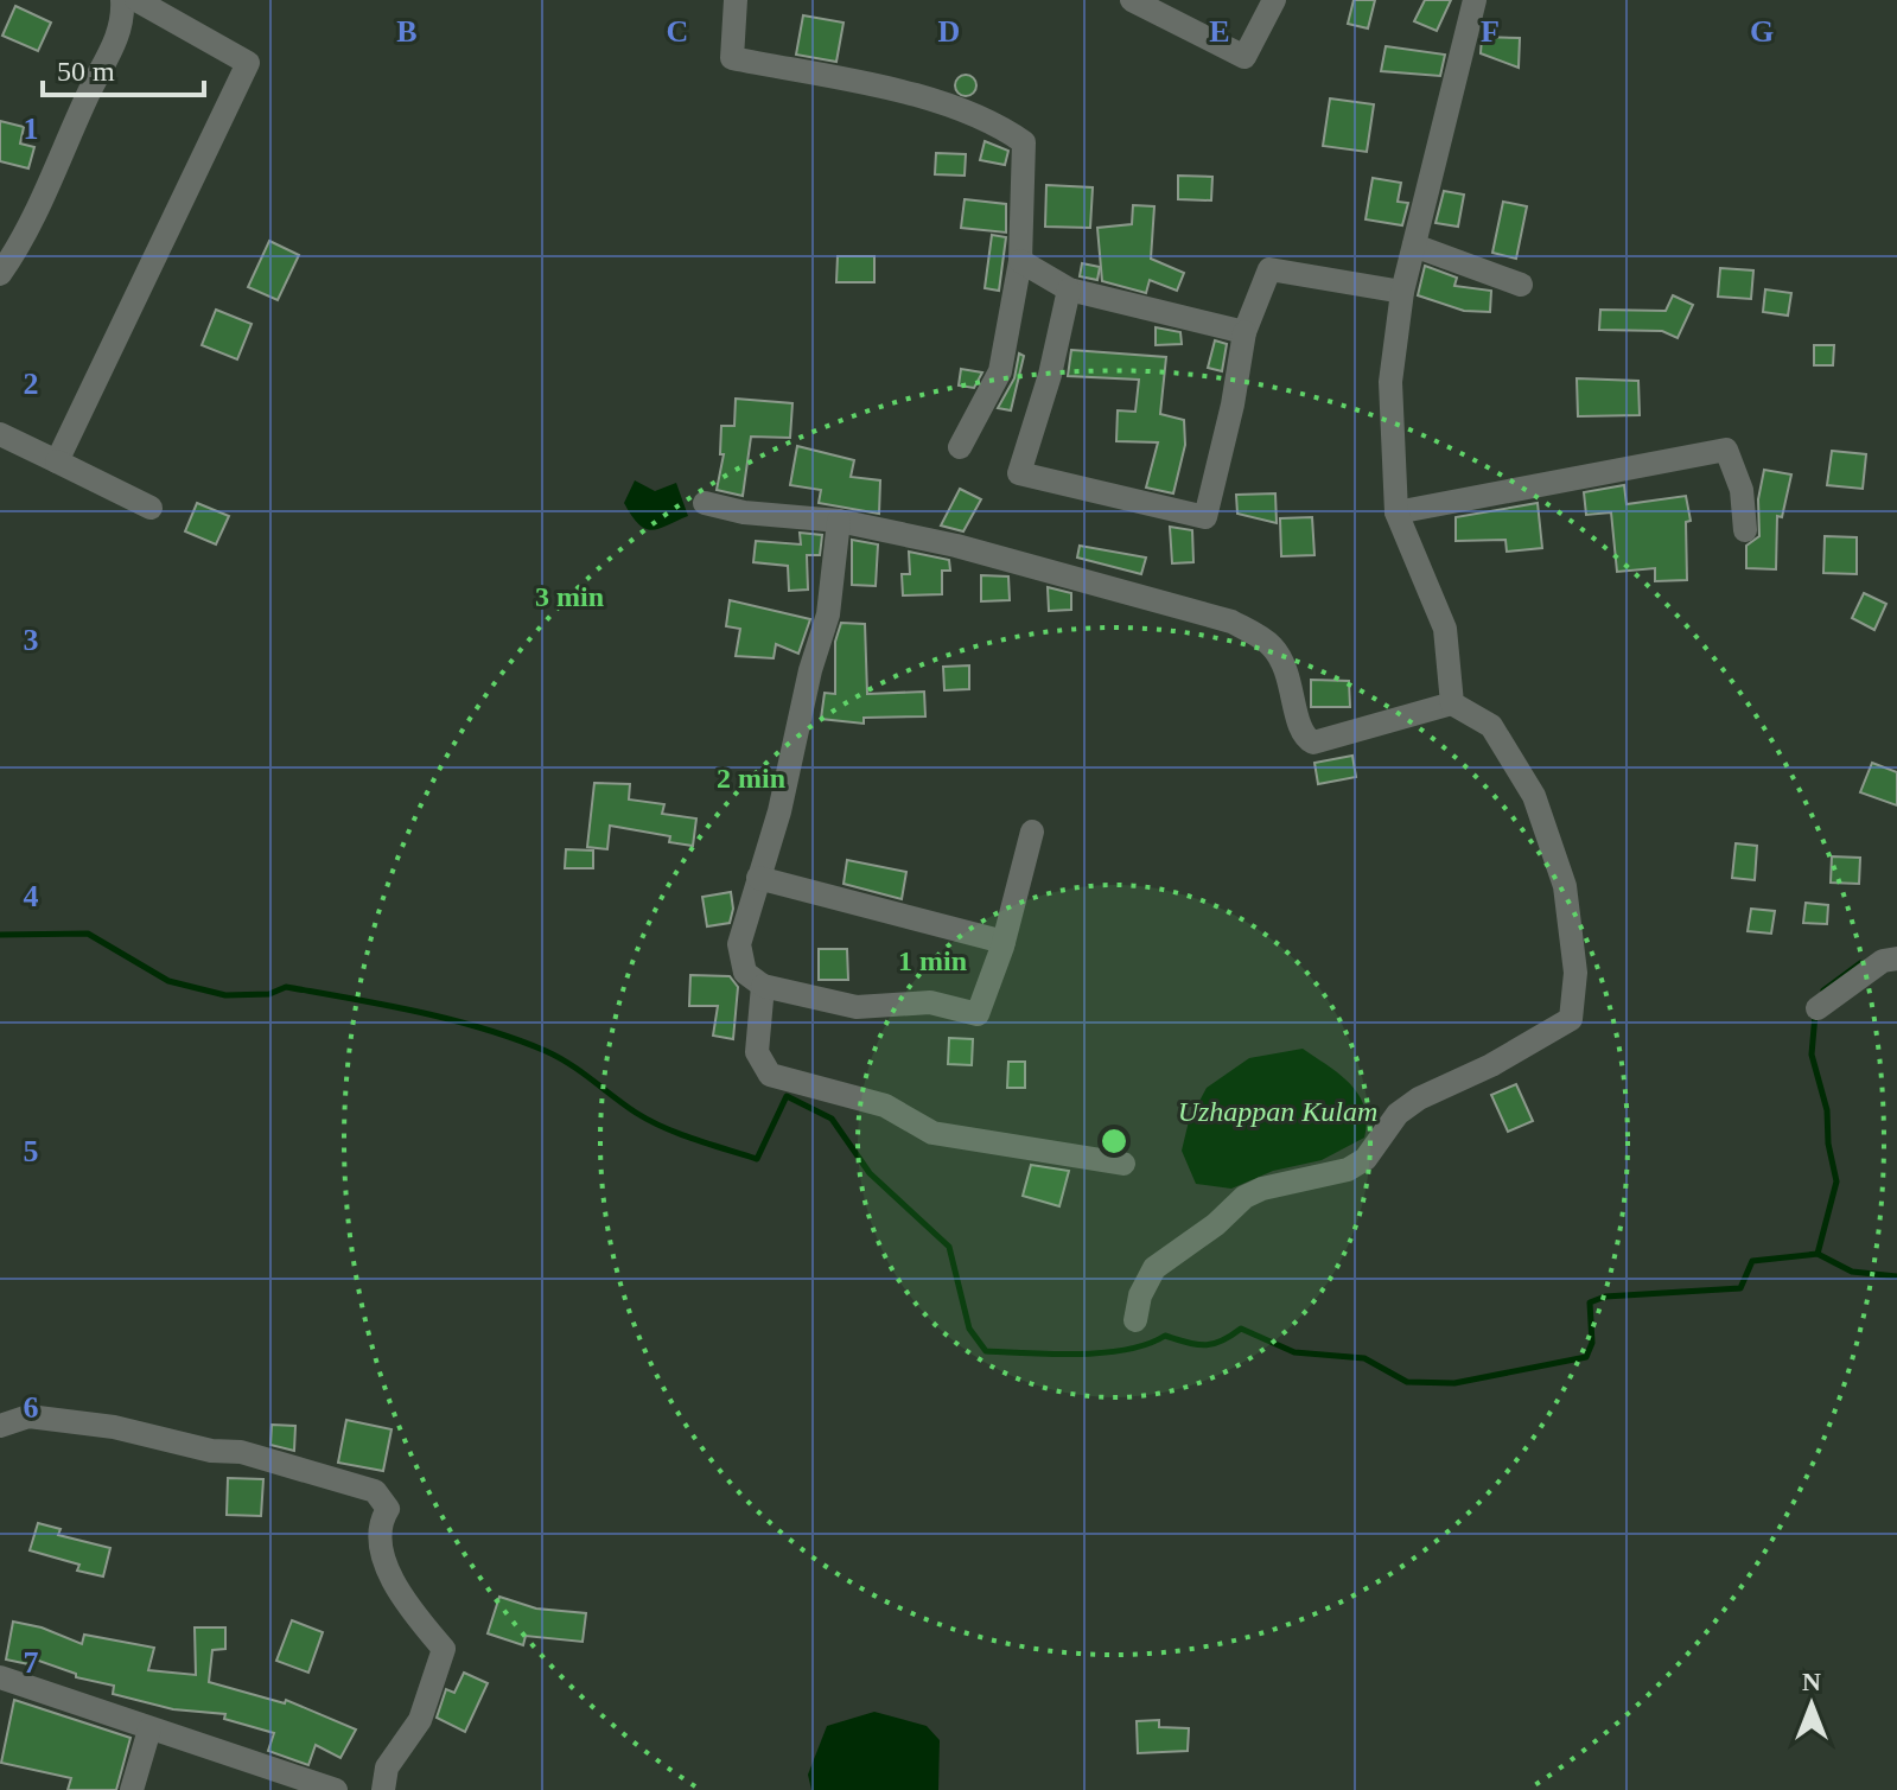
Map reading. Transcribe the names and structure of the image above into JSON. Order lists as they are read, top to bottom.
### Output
{
  "water": ["Uzhappan Kulam"],
  "scale_bar": "50 m",
  "north": "top",
  "grid": {
    "columns": [
      "B",
      "C",
      "D",
      "E",
      "F",
      "G"
    ],
    "rows": [
      "1",
      "2",
      "3",
      "4",
      "5",
      "6",
      "7"
    ]
  },
  "rings": ["3 min", "2 min", "1 min"]
}
